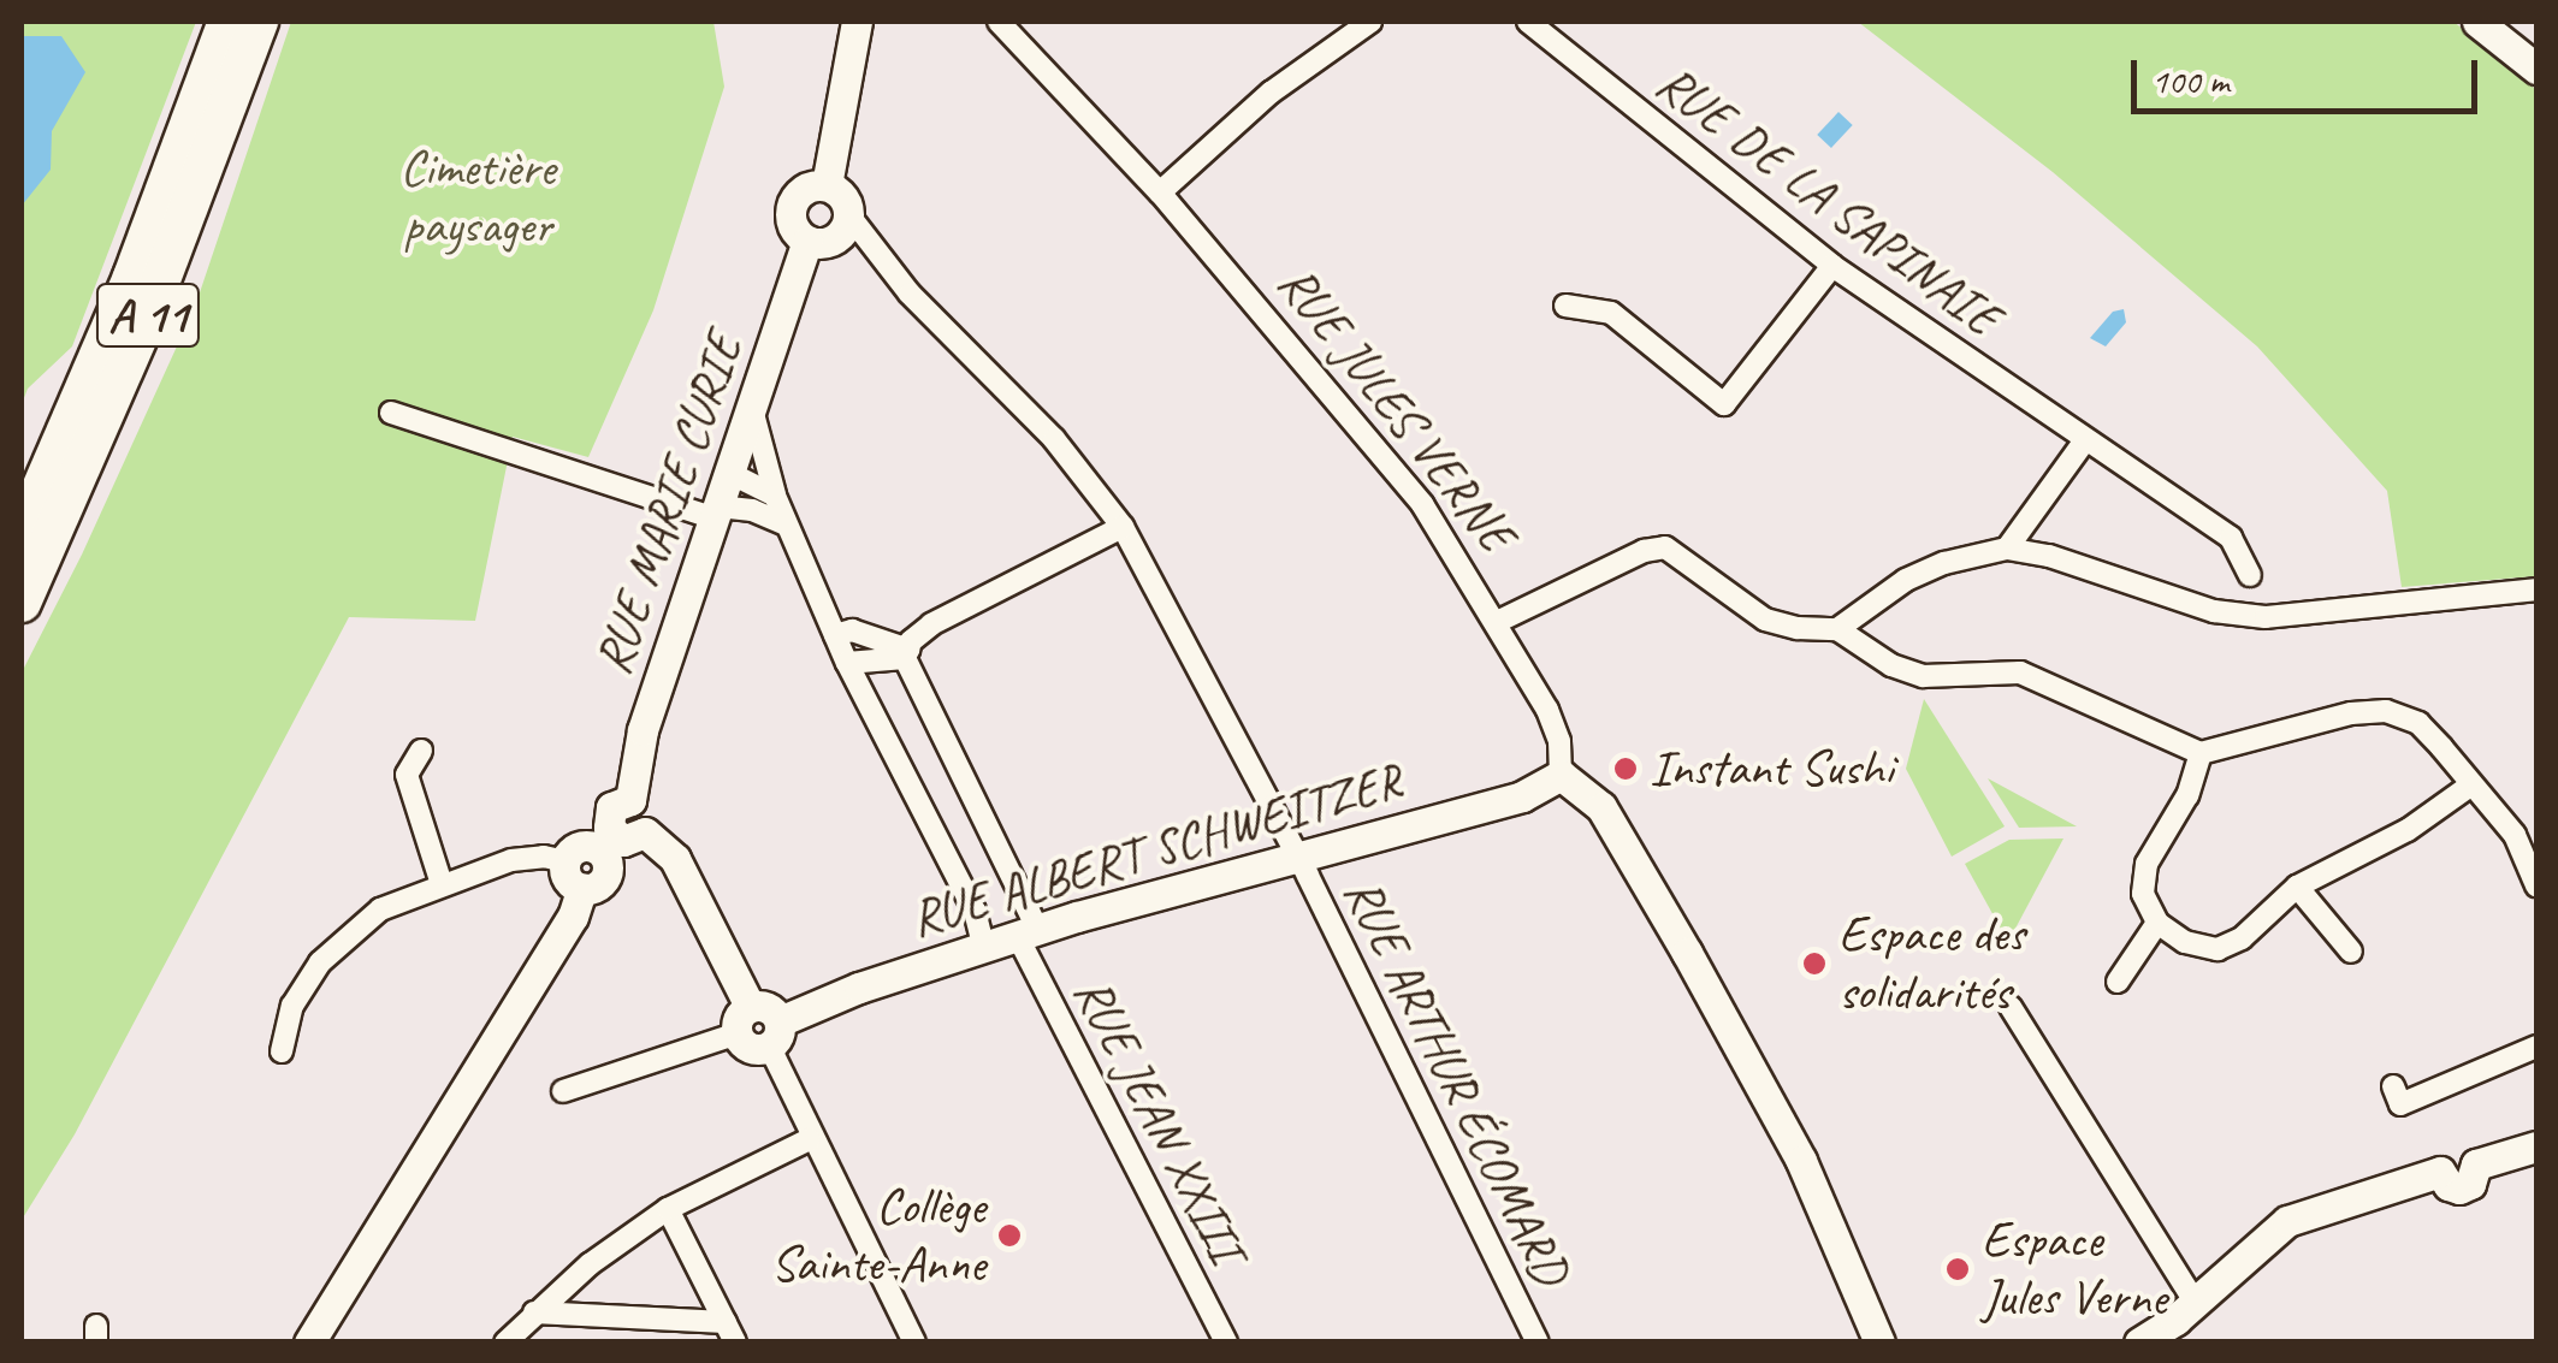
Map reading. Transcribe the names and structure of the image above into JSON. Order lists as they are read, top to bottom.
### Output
{
  "streets": {
    "highway": ["A 11"],
    "street": [
      "RUE DE LA SAPINAIE",
      "RUE JULES VERNE",
      "RUE MARIE CURIE",
      "RUE ALBERT SCHWEITZER",
      "RUE ARTHUR ÉCOMARD",
      "RUE JEAN XXIII"
    ]
  },
  "crossings": [
    ["RUE JULES VERNE", "RUE ALBERT SCHWEITZER"],
    ["RUE MARIE CURIE", "RUE ARTHUR ÉCOMARD"],
    ["RUE ALBERT SCHWEITZER", "RUE ARTHUR ÉCOMARD"],
    ["RUE ALBERT SCHWEITZER", "RUE JEAN XXIII"]
  ],
  "parks": ["Cimetière paysager"],
  "places": [
    "Instant Sushi",
    "Espace des solidarités",
    "Collège Sainte-Anne",
    "Espace Jules Verne"
  ],
  "scale_bar": "100 m"
}
